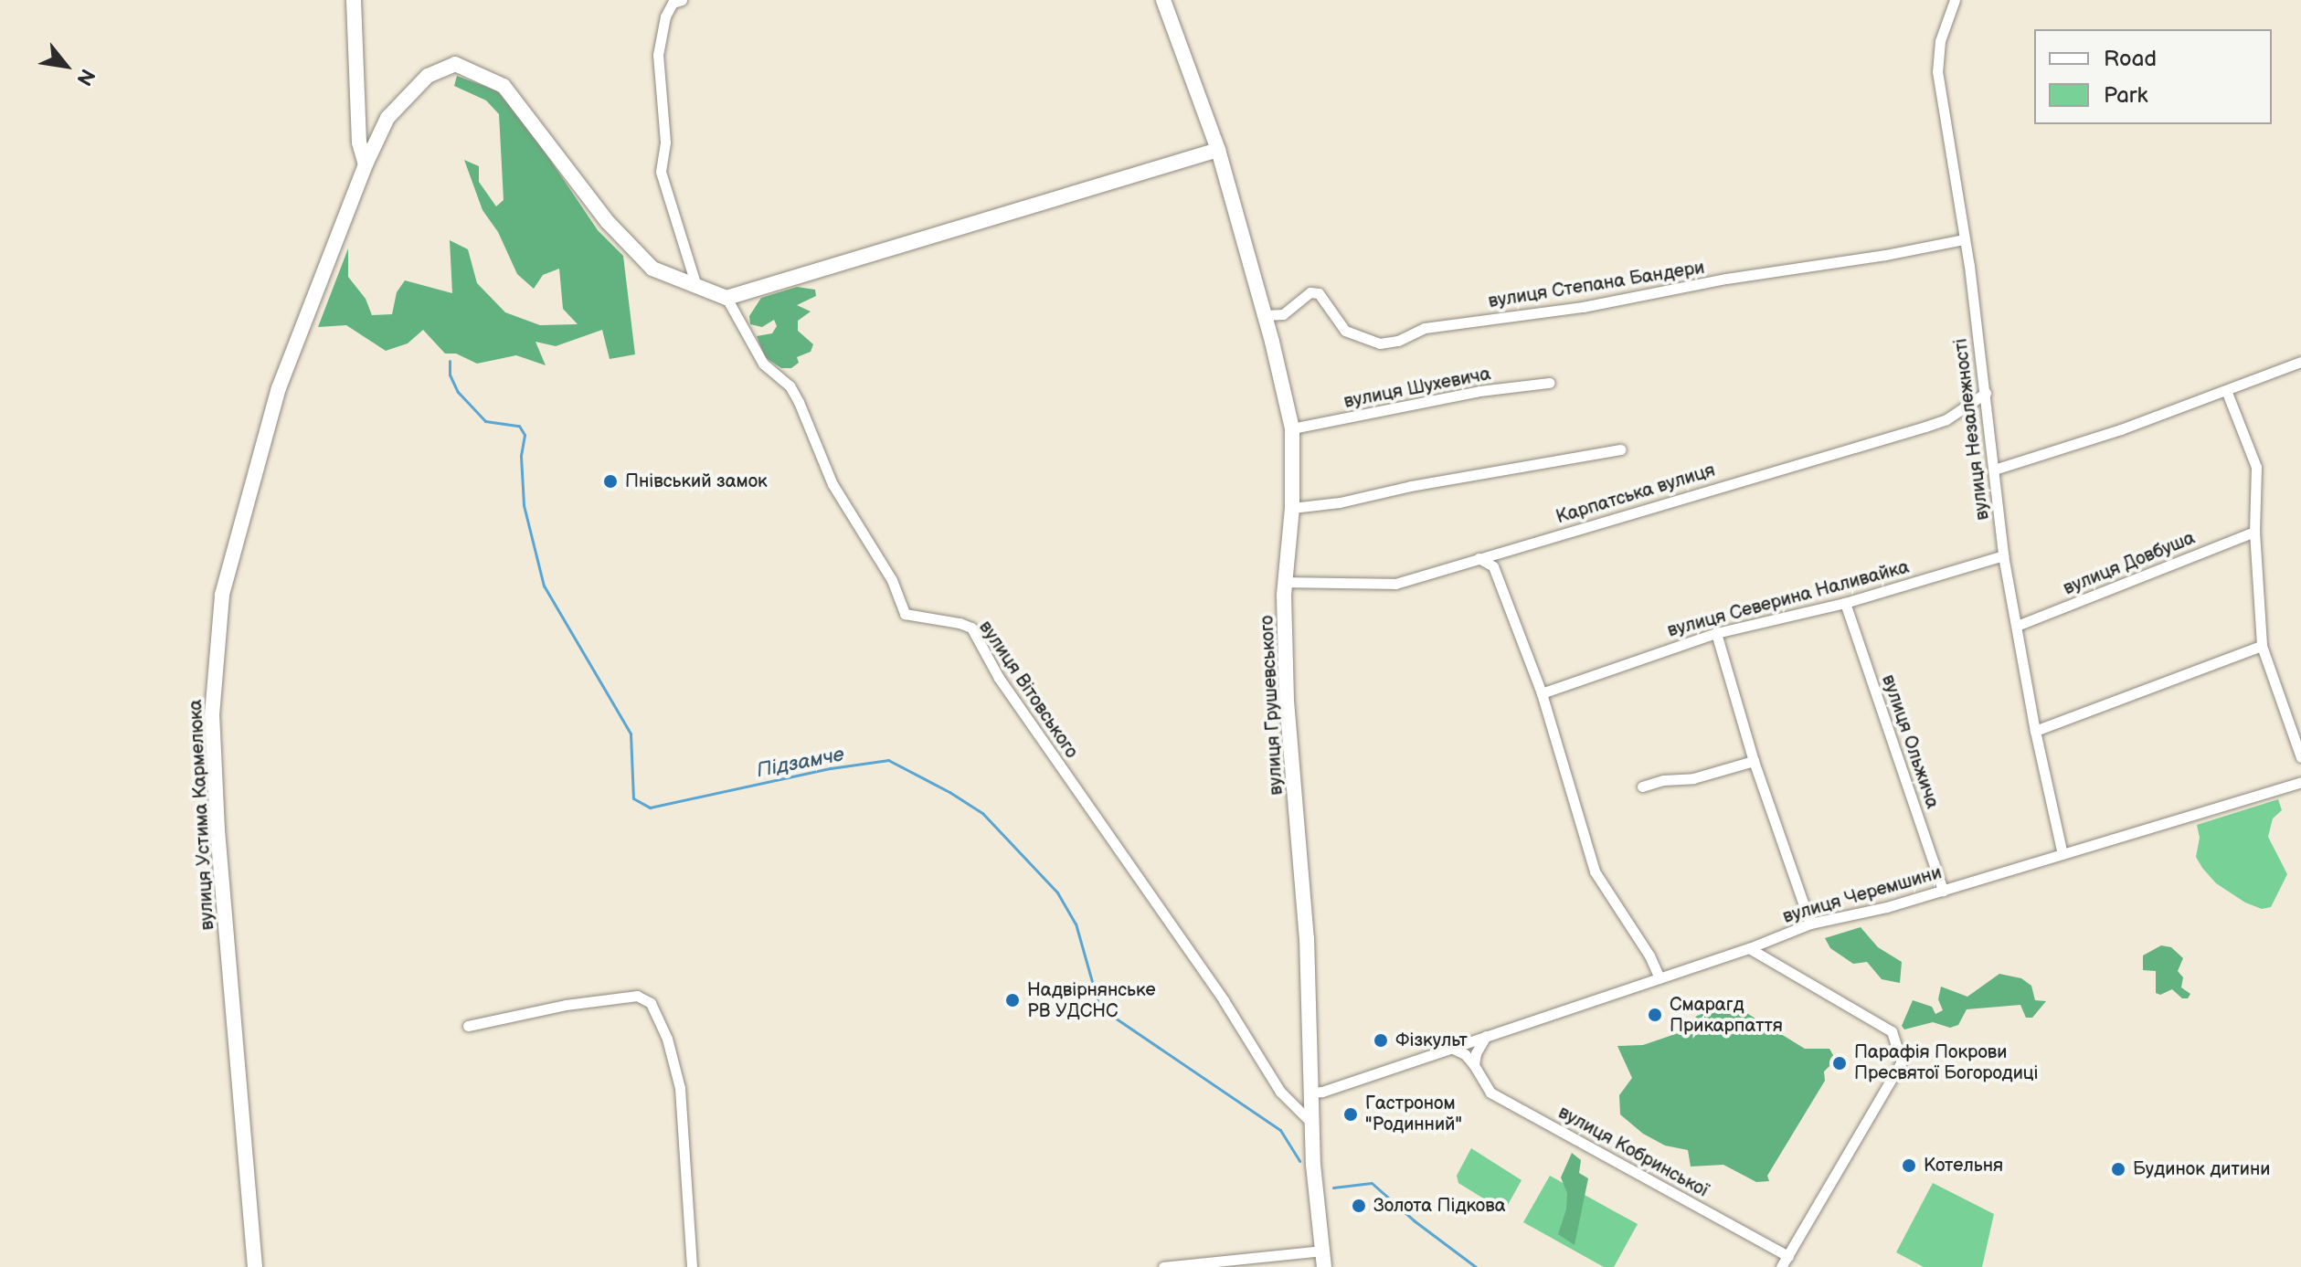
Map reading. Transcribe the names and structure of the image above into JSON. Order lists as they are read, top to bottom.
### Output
{
  "streets": {
    "street": [
      "вулиця Степана Бандери",
      "вулиця Шухевича",
      "вулиця Незалежності",
      "Карпатська вулиця",
      "вулиця Довбуша",
      "вулиця Северина Наливайка",
      "вулиця Вітовського",
      "вулиця Грушевського",
      "вулиця Ольжича",
      "вулиця Устима Кармелюка",
      "вулиця Черемшини",
      "вулиця Кобринської"
    ]
  },
  "crossings": [
    ["вулиця Степана Бандери", "вулиця Незалежності"],
    ["вулиця Степана Бандери", "вулиця Грушевського"],
    ["вулиця Шухевича", "вулиця Грушевського"],
    ["вулиця Незалежності", "Карпатська вулиця"],
    ["вулиця Незалежності", "вулиця Довбуша"],
    ["вулиця Незалежності", "вулиця Северина Наливайка"],
    ["вулиця Незалежності", "вулиця Черемшини"],
    ["Карпатська вулиця", "вулиця Грушевського"],
    ["вулиця Северина Наливайка", "вулиця Ольжича"],
    ["вулиця Вітовського", "вулиця Грушевського"],
    ["вулиця Вітовського", "вулиця Устима Кармелюка"],
    ["вулиця Грушевського", "вулиця Черемшини"],
    ["вулиця Ольжича", "вулиця Черемшини"],
    ["вулиця Черемшини", "вулиця Кобринської"]
  ],
  "water": ["Підзамче"],
  "places": [
    "Пнівський замок",
    "Надвірнянське РВ УДСНС",
    "Смарагд Прикарпаття",
    "Фізкульт",
    "Парафія Покрови Пресвятої Богородиці",
    "Гастроном \"Родинний\"",
    "Котельня",
    "Будинок дитини",
    "Золота Підкова"
  ],
  "legend": ["Road", "Park"],
  "north": "bottom right"
}
